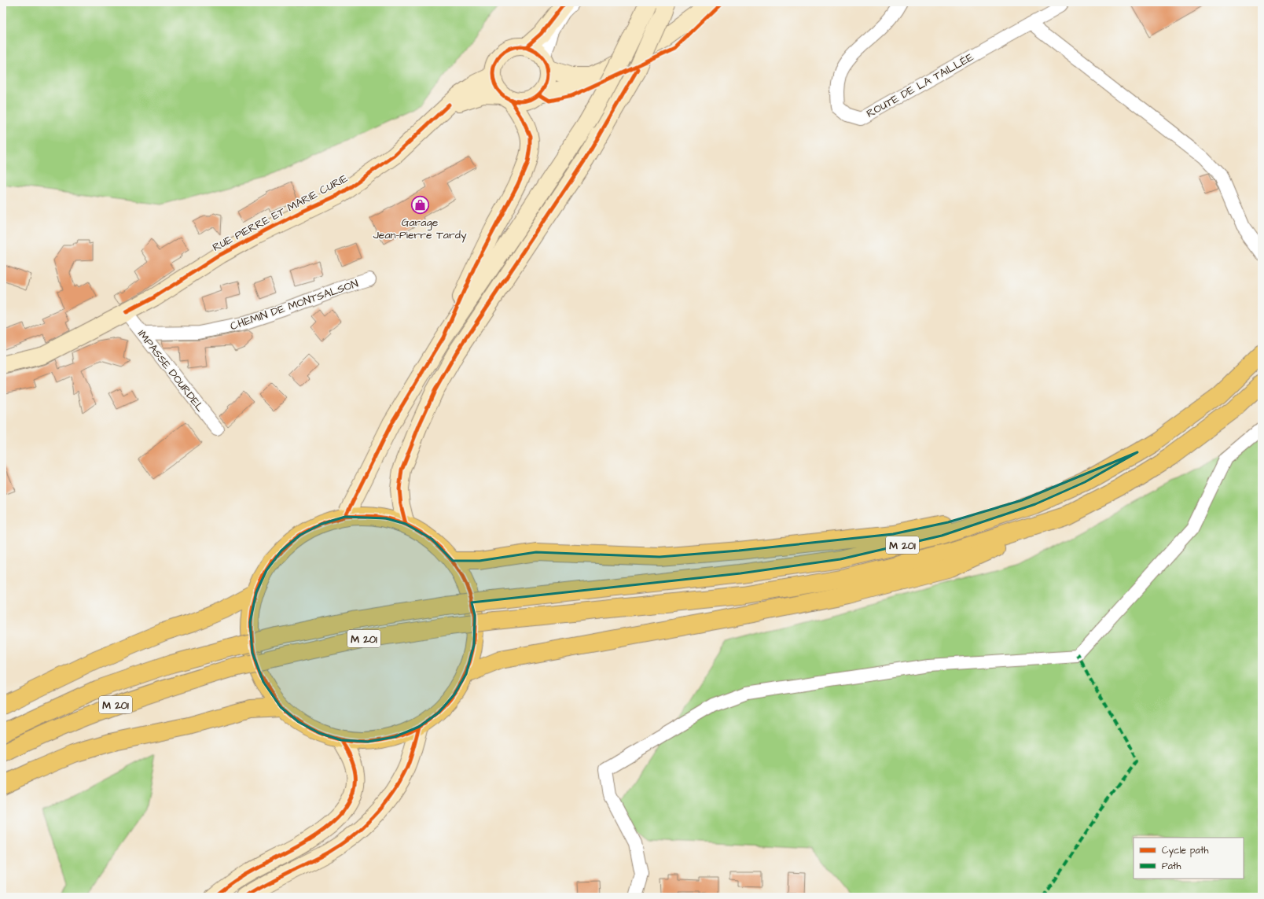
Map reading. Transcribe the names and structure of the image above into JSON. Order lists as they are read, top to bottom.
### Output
{
  "streets": {
    "main road": ["RUE PIERRE ET MARIE CURIE", "M 201"],
    "street": ["ROUTE DE LA TAILLÉE", "CHEMIN DE MONTSALSON", "IMPASSE DOURDEL"]
  },
  "crossings": [
    ["RUE PIERRE ET MARIE CURIE", "IMPASSE DOURDEL"],
    ["CHEMIN DE MONTSALSON", "IMPASSE DOURDEL"]
  ],
  "places": {
    "shop": ["Garage Jean-Pierre Tardy"]
  },
  "legend": ["Cycle path", "Path"]
}
